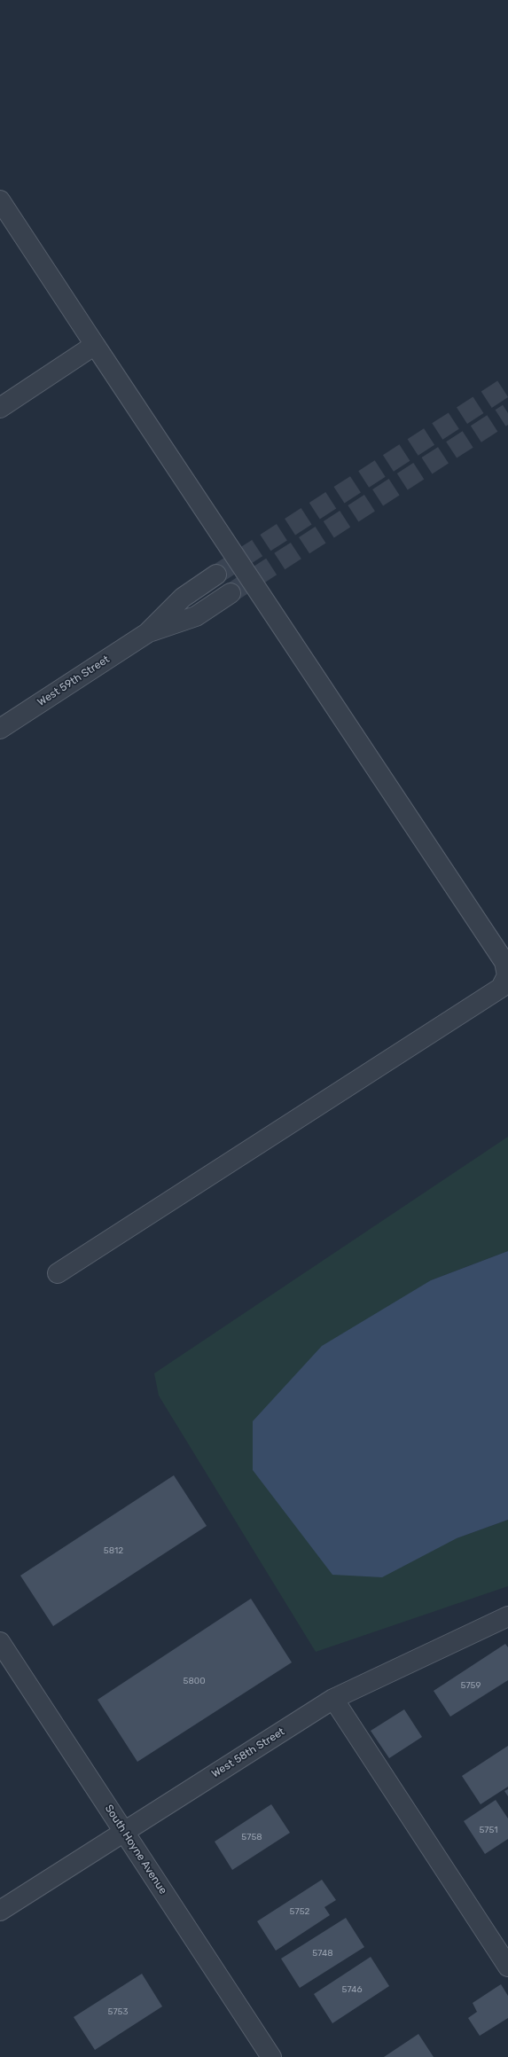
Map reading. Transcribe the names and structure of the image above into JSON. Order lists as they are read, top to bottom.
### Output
{
  "streets": {
    "street": ["West 59th Street", "West 58th Street", "South Hoyne Avenue"]
  },
  "crossings": [
    ["West 58th Street", "South Hoyne Avenue"]
  ],
  "house_numbers": [
    "5812",
    "5800",
    "5759",
    "5751",
    "5758",
    "5752",
    "5748",
    "5746",
    "5753"
  ]
}
